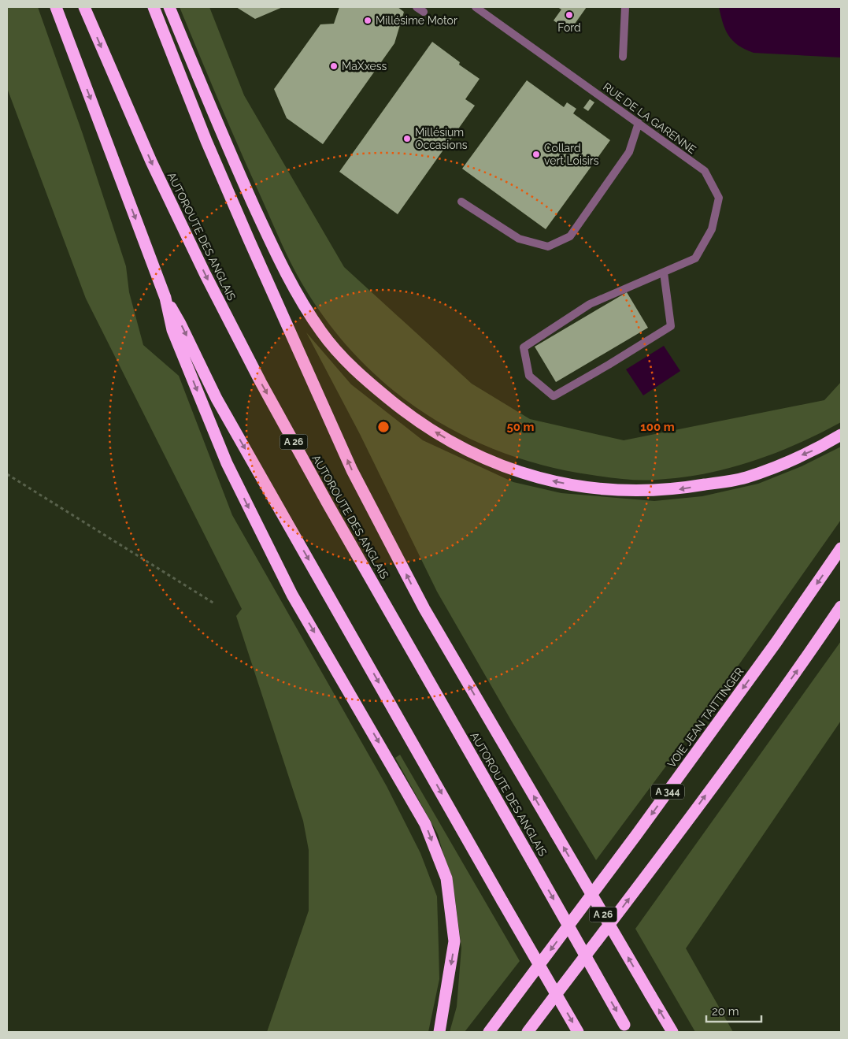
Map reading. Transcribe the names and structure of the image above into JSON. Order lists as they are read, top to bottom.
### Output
{
  "streets": {
    "highway": [
      "AUTOROUTE DES ANGLAIS",
      "A 26",
      "VOIE JEAN TAITTINGER",
      "A 344"
    ],
    "lane": ["RUE DE LA GARENNE"]
  },
  "places": [
    "Ford",
    "Millésime Motor",
    "MaXxess",
    "Millésium Occasions",
    "Collard vert Loisirs"
  ],
  "scale_bar": "20 m",
  "rings": ["50 m", "100 m"]
}
